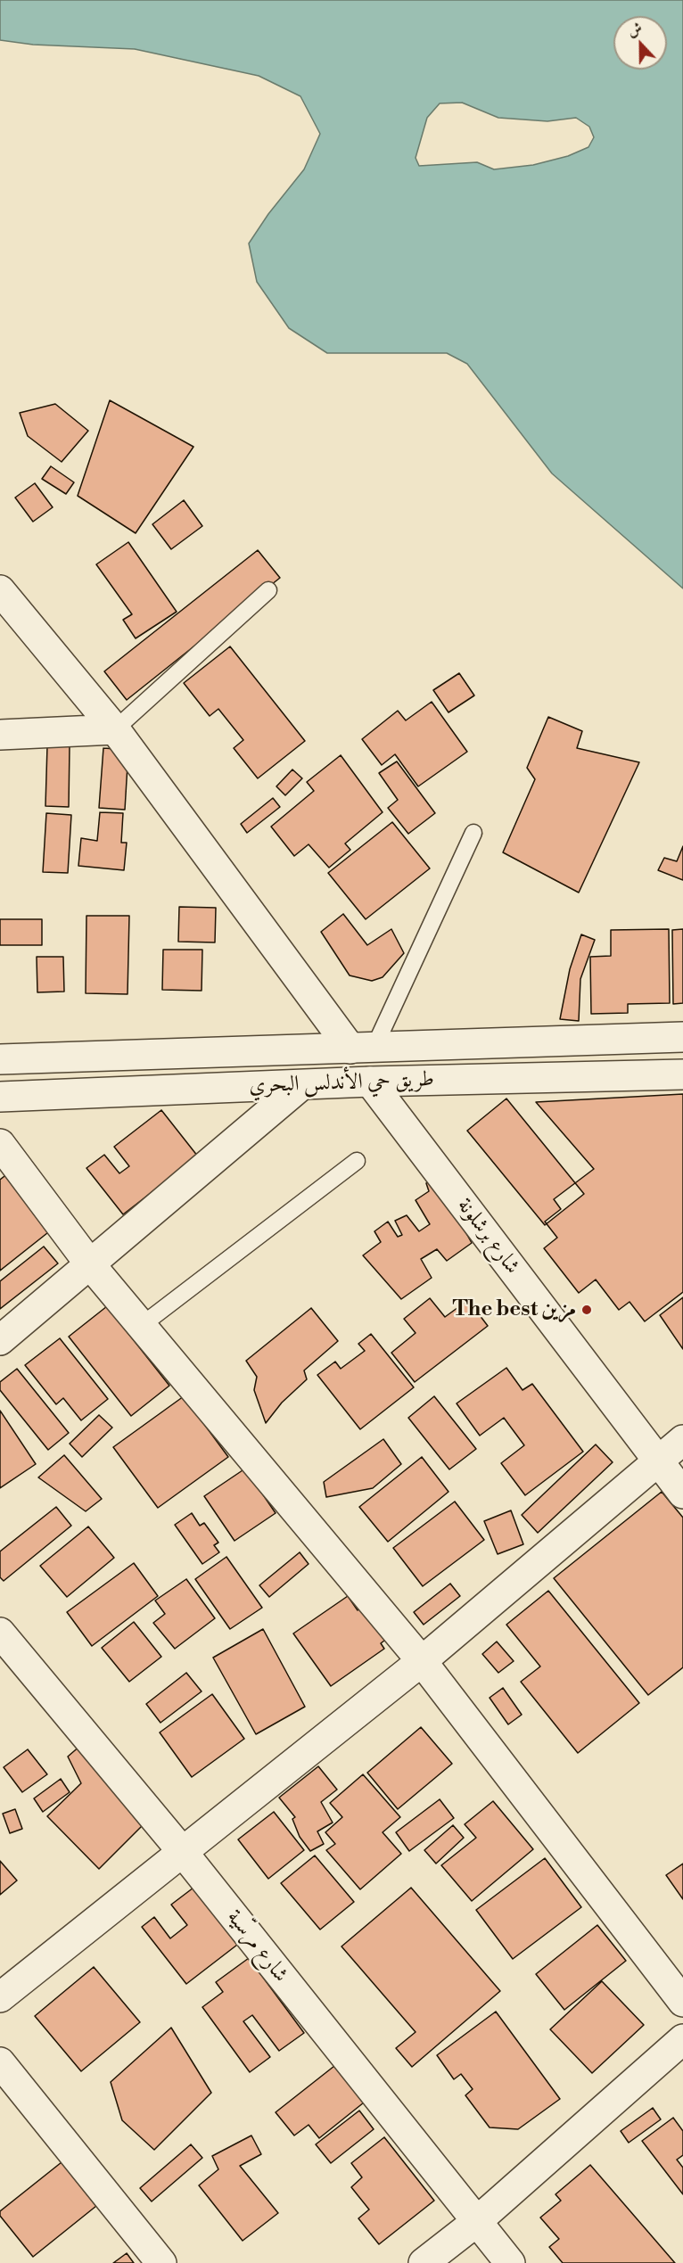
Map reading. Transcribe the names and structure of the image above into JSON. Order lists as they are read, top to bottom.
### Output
{
  "streets": {
    "street": ["طريق حي الأندلس البحري", "شارع برشلونة", "شارع مرسّية"]
  },
  "crossings": [
    ["طريق حي الأندلس البحري", "شارع برشلونة"]
  ],
  "places": ["The best مزين"],
  "north": "top"
}
